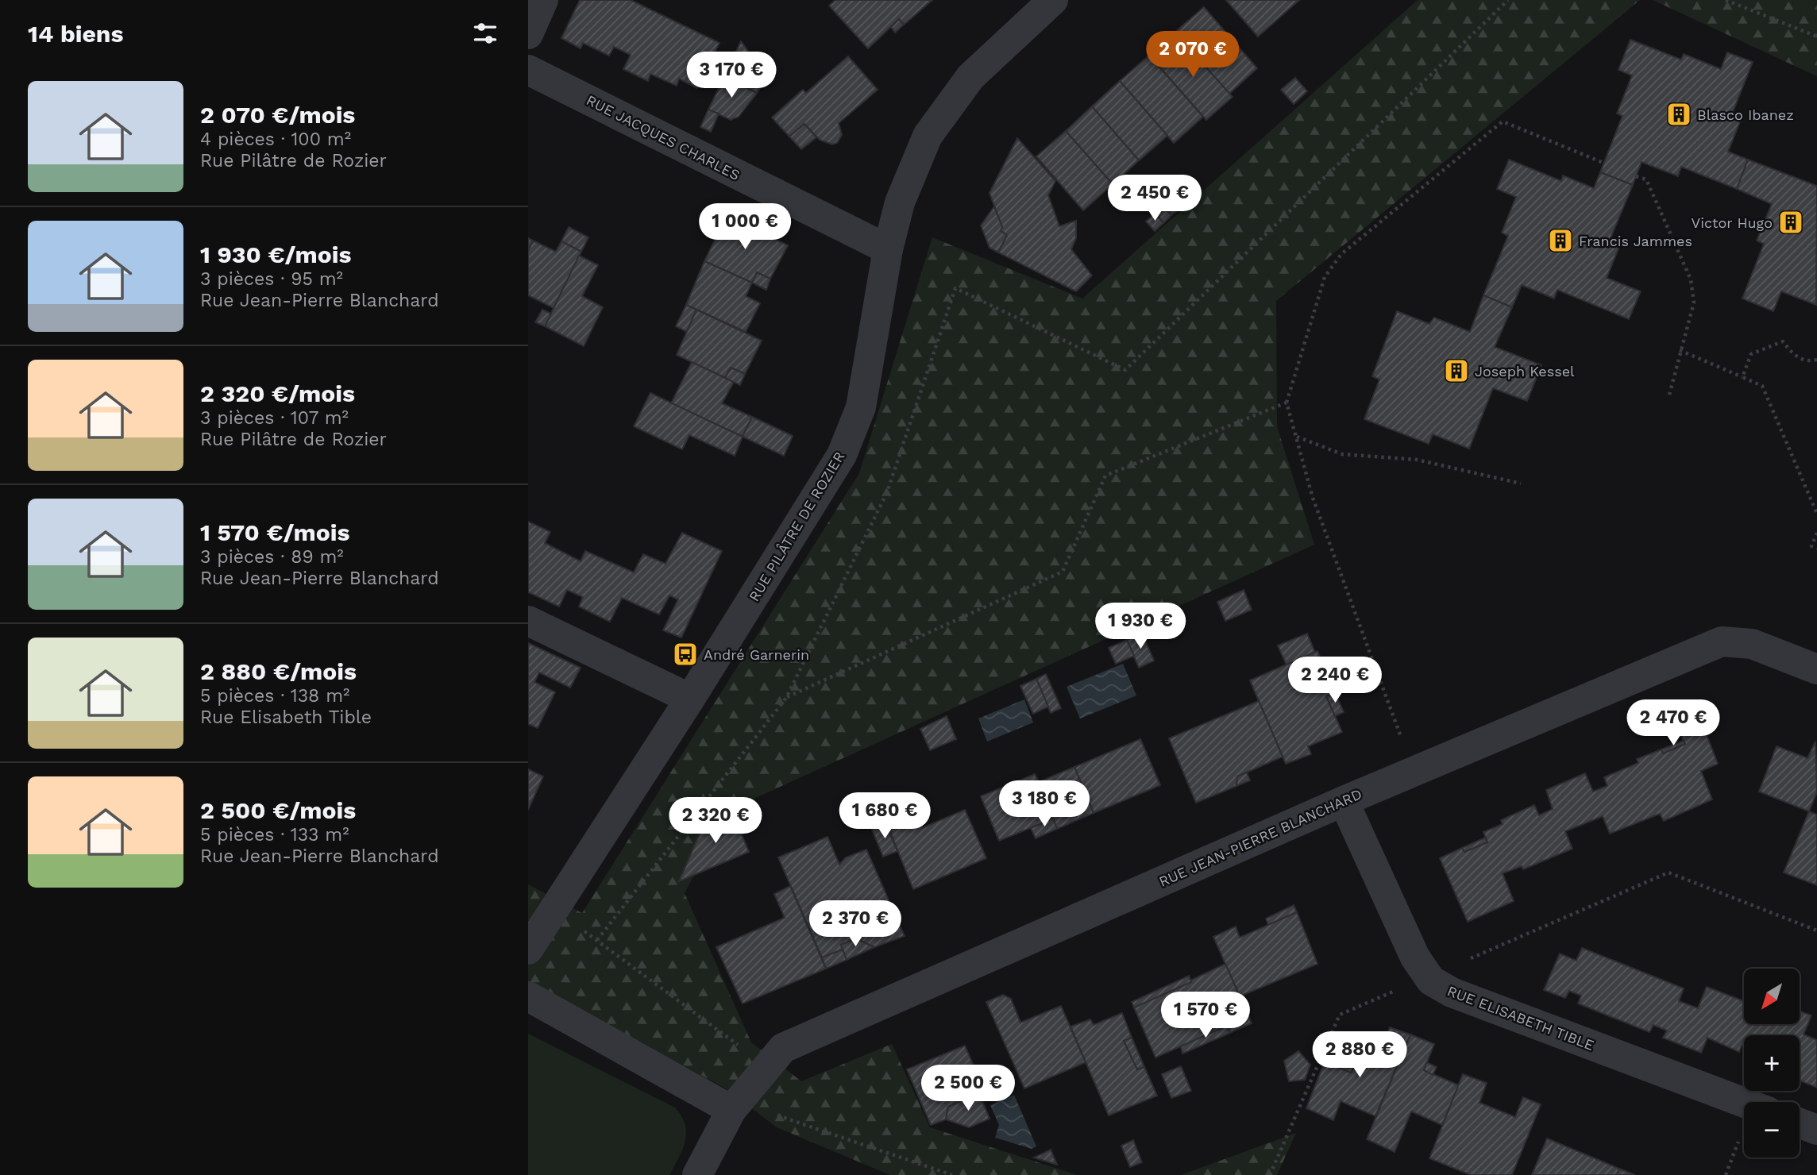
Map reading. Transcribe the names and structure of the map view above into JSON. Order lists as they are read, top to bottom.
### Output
{
  "streets": {
    "street": [
      "RUE JACQUES CHARLES",
      "RUE PILÂTRE DE ROZIER",
      "RUE JEAN-PIERRE BLANCHARD",
      "RUE ELISABETH TIBLE"
    ]
  },
  "crossings": [
    ["RUE JACQUES CHARLES", "RUE PILÂTRE DE ROZIER"],
    ["RUE JEAN-PIERRE BLANCHARD", "RUE ELISABETH TIBLE"]
  ],
  "places": {
    "building": [
      "Blasco Ibanez",
      "Victor Hugo",
      "Francis Jammes",
      "Joseph Kessel"
    ],
    "bus stop": ["André Garnerin"]
  },
  "north": "bottom left",
  "page": {
    "heading": "14 biens",
    "price": [
      "2 070 €",
      "3 170 €",
      "2 450 €",
      "1 000 €",
      "1 930 €",
      "2 240 €",
      "2 470 €",
      "3 180 €",
      "1 680 €",
      "2 320 €",
      "2 370 €",
      "1 570 €",
      "2 880 €",
      "2 500 €"
    ],
    "list": [
      {
        "name": "2 070 €/mois",
        "note": "4 pièces · 100 m² · Rue Pilâtre de Rozier"
      },
      {
        "name": "1 930 €/mois",
        "note": "3 pièces · 95 m² · Rue Jean-Pierre Blanchard"
      },
      {
        "name": "2 320 €/mois",
        "note": "3 pièces · 107 m² · Rue Pilâtre de Rozier"
      },
      {
        "name": "1 570 €/mois",
        "note": "3 pièces · 89 m² · Rue Jean-Pierre Blanchard"
      },
      {
        "name": "2 880 €/mois",
        "note": "5 pièces · 138 m² · Rue Elisabeth Tible"
      },
      {
        "name": "2 500 €/mois",
        "note": "5 pièces · 133 m² · Rue Jean-Pierre Blanchard"
      }
    ],
    "map_buttons": ["+", "−"]
  }
}
